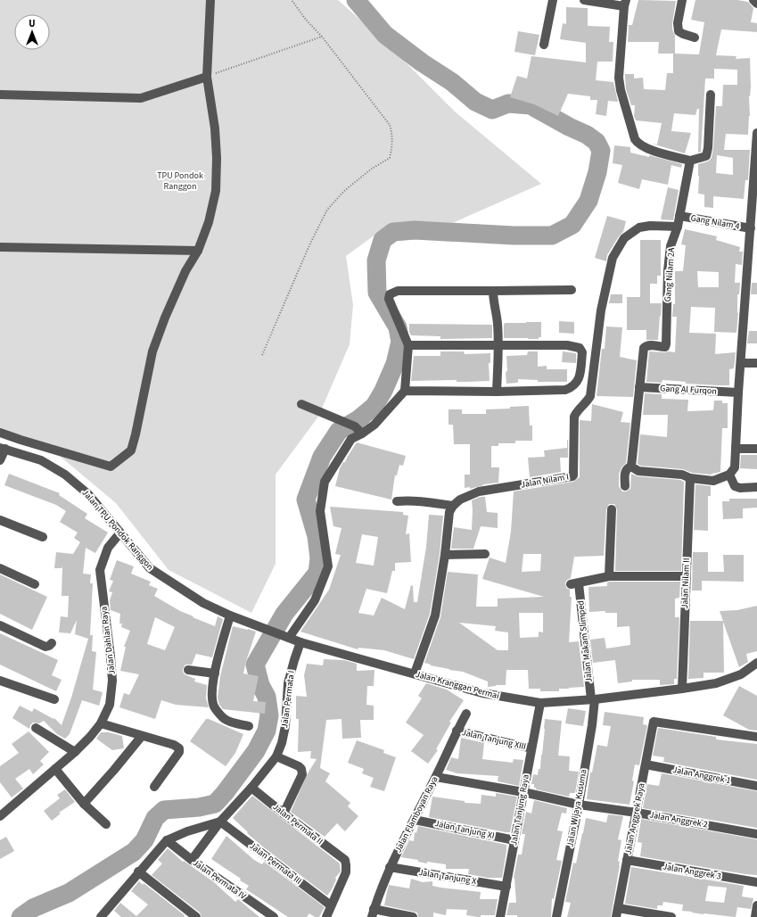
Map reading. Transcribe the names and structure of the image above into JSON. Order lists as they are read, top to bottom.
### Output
{
  "streets": {
    "street": [
      "Gang Nilam 4",
      "Gang Nilam 2A",
      "Gang Al Furqon",
      "Jalan Nilam I",
      "Jalan TPU Pondok Ranggon",
      "Jalan Nilam II",
      "Jalan Dahlan Raya",
      "Jalan Makam Slimped",
      "Jalan Kranggan Permai",
      "Jalan Permata I",
      "Jalan Tanjung XIII",
      "Jalan Anggrek 1",
      "Jalan Wijaya Kusuma",
      "Jalan Tanjung Raya",
      "Jalan Flamboyan Raya",
      "Jalan Anggrek Raya",
      "Jalan Anggrek 2",
      "Jalan Permata II",
      "Jalan Tanjung XI",
      "Jalan Permata III",
      "Jalan Anggrek 3",
      "Jalan Tanjung X",
      "Jalan Permata IV"
    ]
  },
  "crossings": [
    ["Gang Nilam 4", "Gang Nilam 2A"],
    ["Gang Nilam 2A", "Gang Al Furqon"],
    ["Gang Nilam 2A", "Jalan Nilam I"],
    ["Jalan TPU Pondok Ranggon", "Jalan Dahlan Raya"],
    ["Jalan TPU Pondok Ranggon", "Jalan Kranggan Permai"],
    ["Jalan Nilam II", "Jalan Kranggan Permai"],
    ["Jalan Makam Slimped", "Jalan Kranggan Permai"],
    ["Jalan Makam Slimped", "Jalan Wijaya Kusuma"],
    ["Jalan Kranggan Permai", "Jalan Permata I"],
    ["Jalan Kranggan Permai", "Jalan Wijaya Kusuma"],
    ["Jalan Kranggan Permai", "Jalan Tanjung Raya"],
    ["Jalan Permata I", "Jalan Permata II"],
    ["Jalan Permata I", "Jalan Permata III"],
    ["Jalan Permata I", "Jalan Permata IV"],
    ["Jalan Tanjung XIII", "Jalan Tanjung Raya"],
    ["Jalan Tanjung XIII", "Jalan Flamboyan Raya"],
    ["Jalan Anggrek 1", "Jalan Anggrek Raya"],
    ["Jalan Wijaya Kusuma", "Jalan Anggrek 2"],
    ["Jalan Tanjung Raya", "Jalan Anggrek 2"],
    ["Jalan Tanjung Raya", "Jalan Tanjung XI"],
    ["Jalan Tanjung Raya", "Jalan Tanjung X"],
    ["Jalan Flamboyan Raya", "Jalan Anggrek 2"],
    ["Jalan Flamboyan Raya", "Jalan Tanjung XI"],
    ["Jalan Flamboyan Raya", "Jalan Tanjung X"],
    ["Jalan Anggrek Raya", "Jalan Anggrek 2"],
    ["Jalan Anggrek Raya", "Jalan Anggrek 3"],
    ["Jalan Permata II", "Jalan Permata III"]
  ],
  "parks": ["TPU Pondok Ranggon"],
  "north": "top"
}
